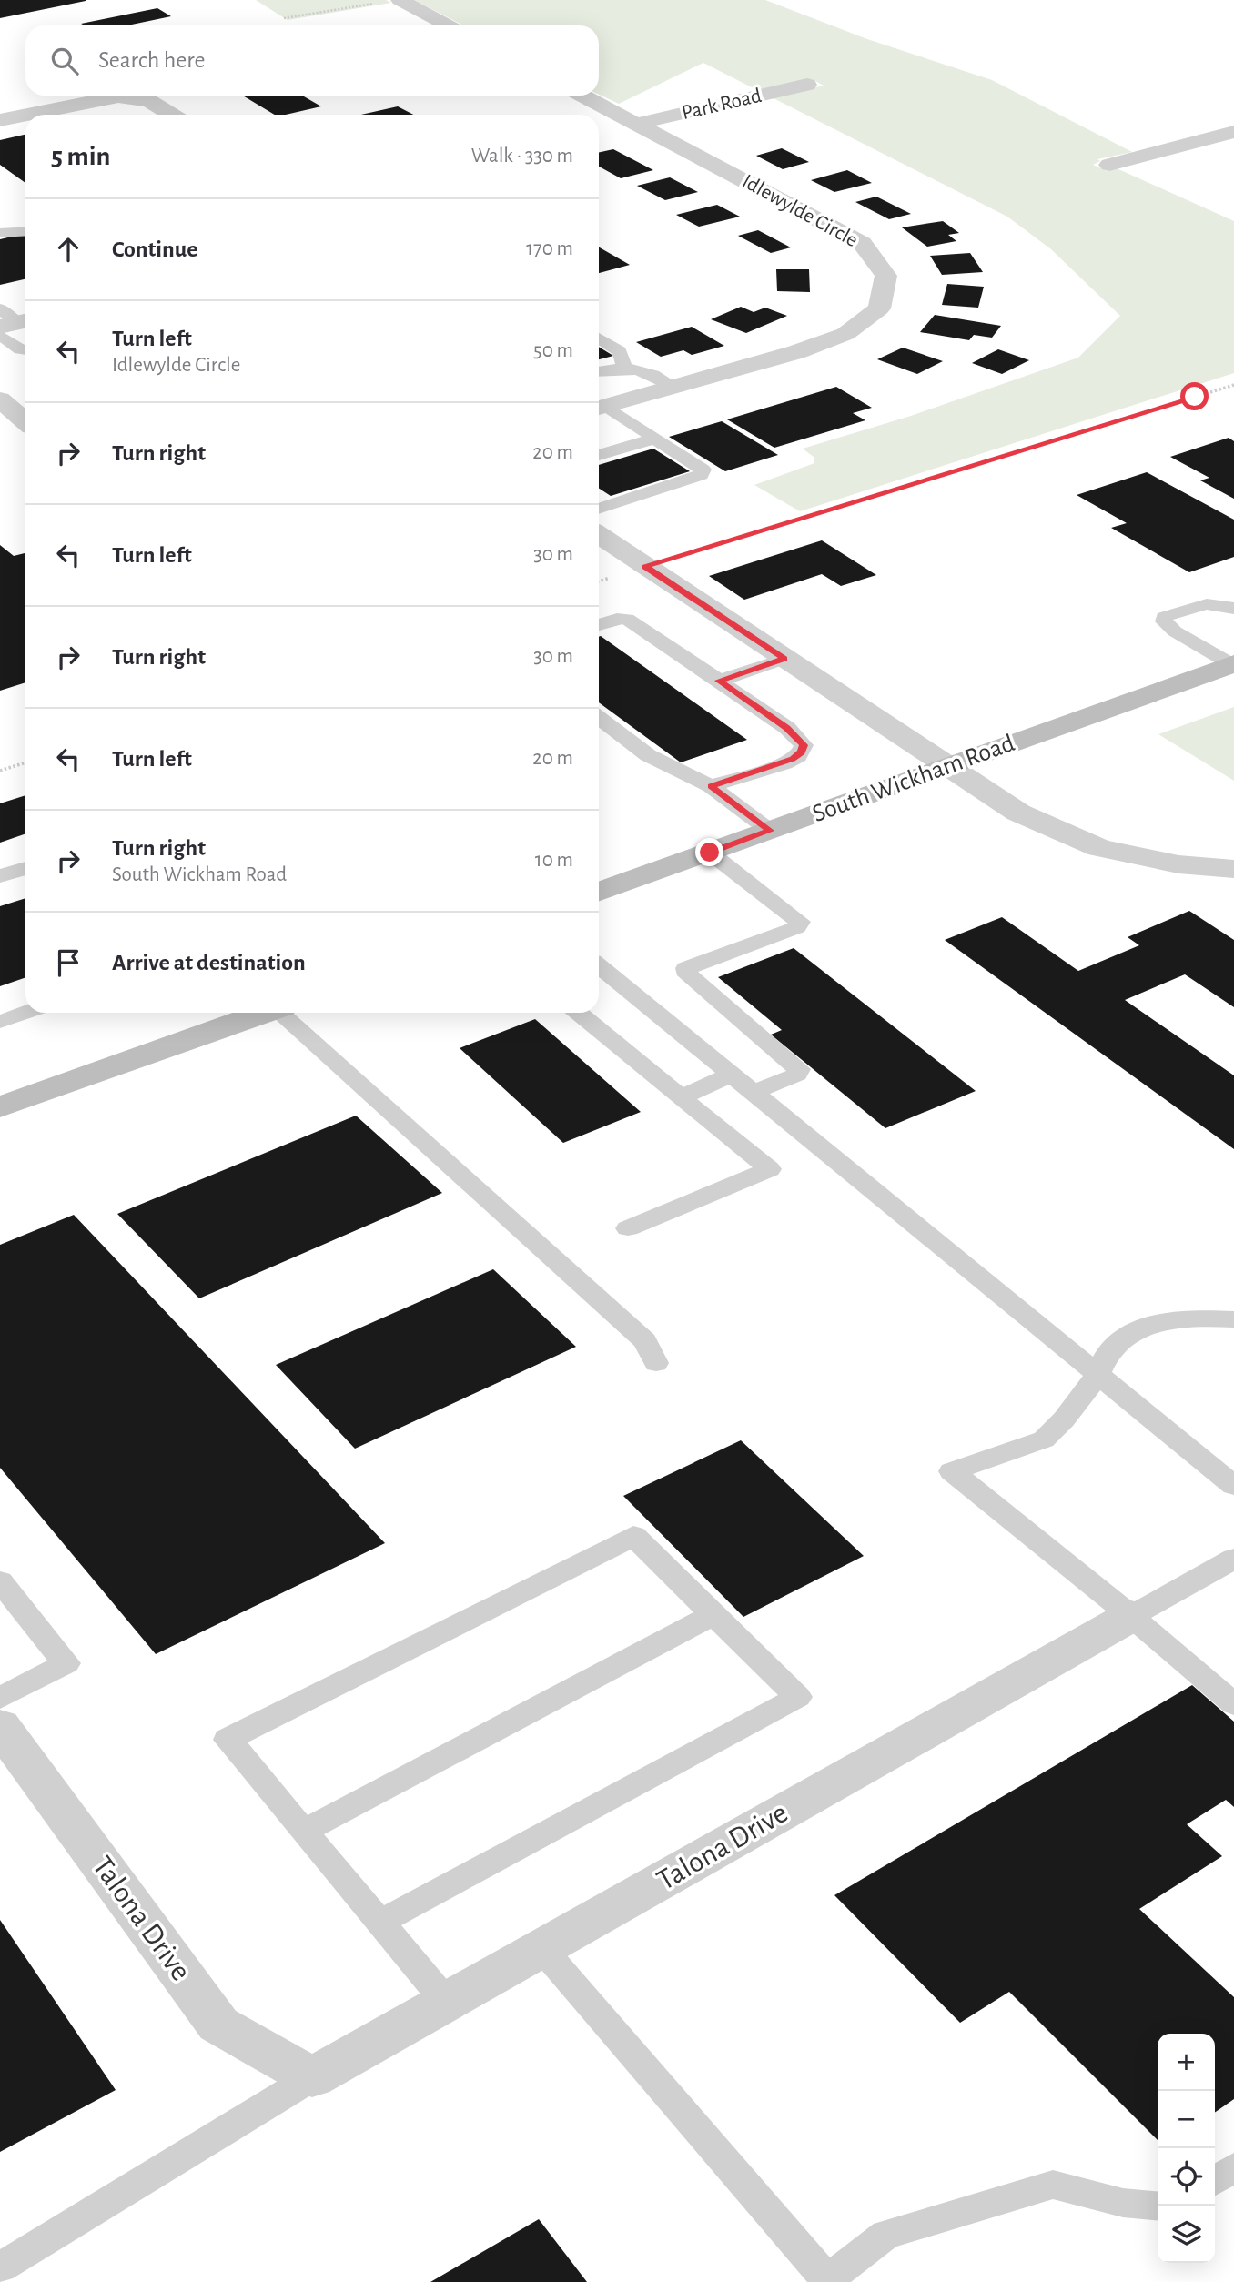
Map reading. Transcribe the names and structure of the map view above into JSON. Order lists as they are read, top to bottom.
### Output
{
  "streets": {
    "main road": ["South Wickham Road"],
    "street": ["Park Road", "Idlewylde Circle", "Talona Drive"]
  },
  "crossings": [
    ["Park Road", "Idlewylde Circle"]
  ],
  "page": {
    "search": "Search here",
    "heading": ["5 min", "Walk · 330 m"],
    "list": [
      ["Continue", "170 m"],
      ["Turn left", "Idlewylde Circle", "50 m"],
      ["Turn right", "20 m"],
      ["Turn left", "30 m"],
      ["Turn right", "30 m"],
      ["Turn left", "20 m"],
      ["Turn right", "South Wickham Road", "10 m"],
      "Arrive at destination"
    ],
    "map_buttons": ["+", "−"]
  }
}
